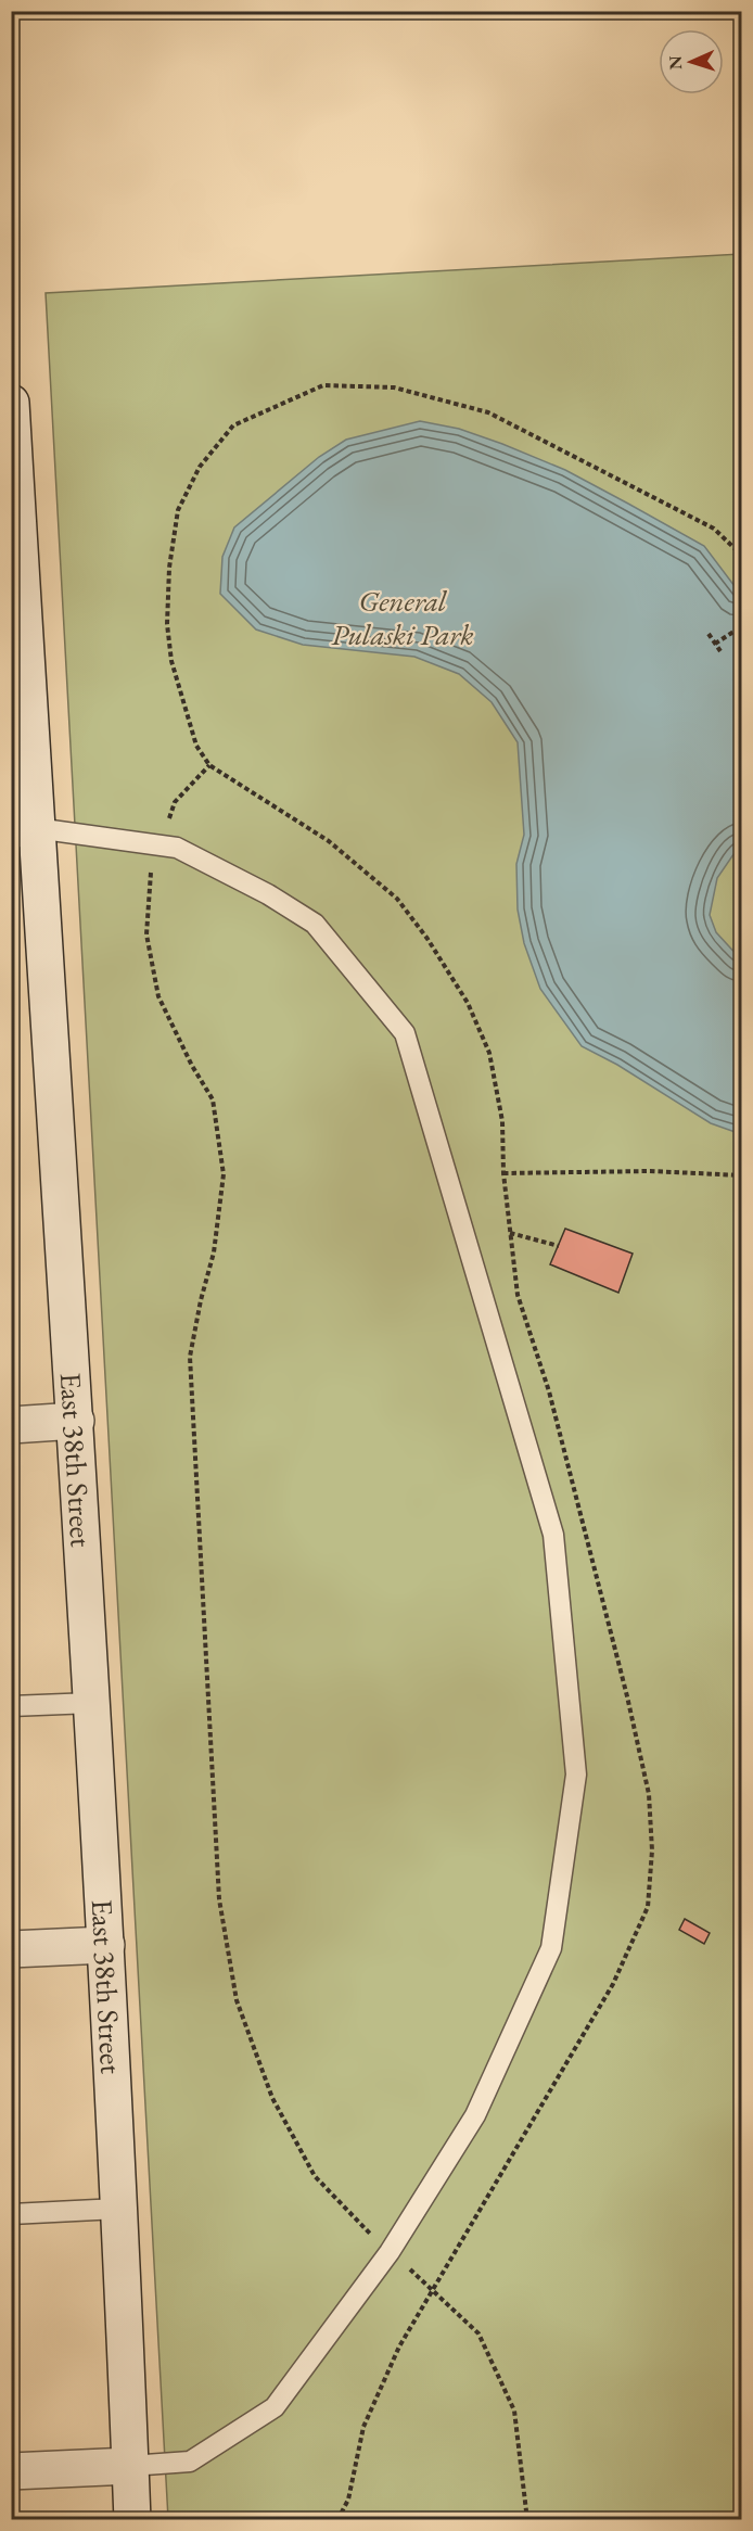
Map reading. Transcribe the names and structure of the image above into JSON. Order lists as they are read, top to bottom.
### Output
{
  "streets": {
    "main road": ["East 38th Street"]
  },
  "parks": ["General Pulaski Park"],
  "north": "left"
}
